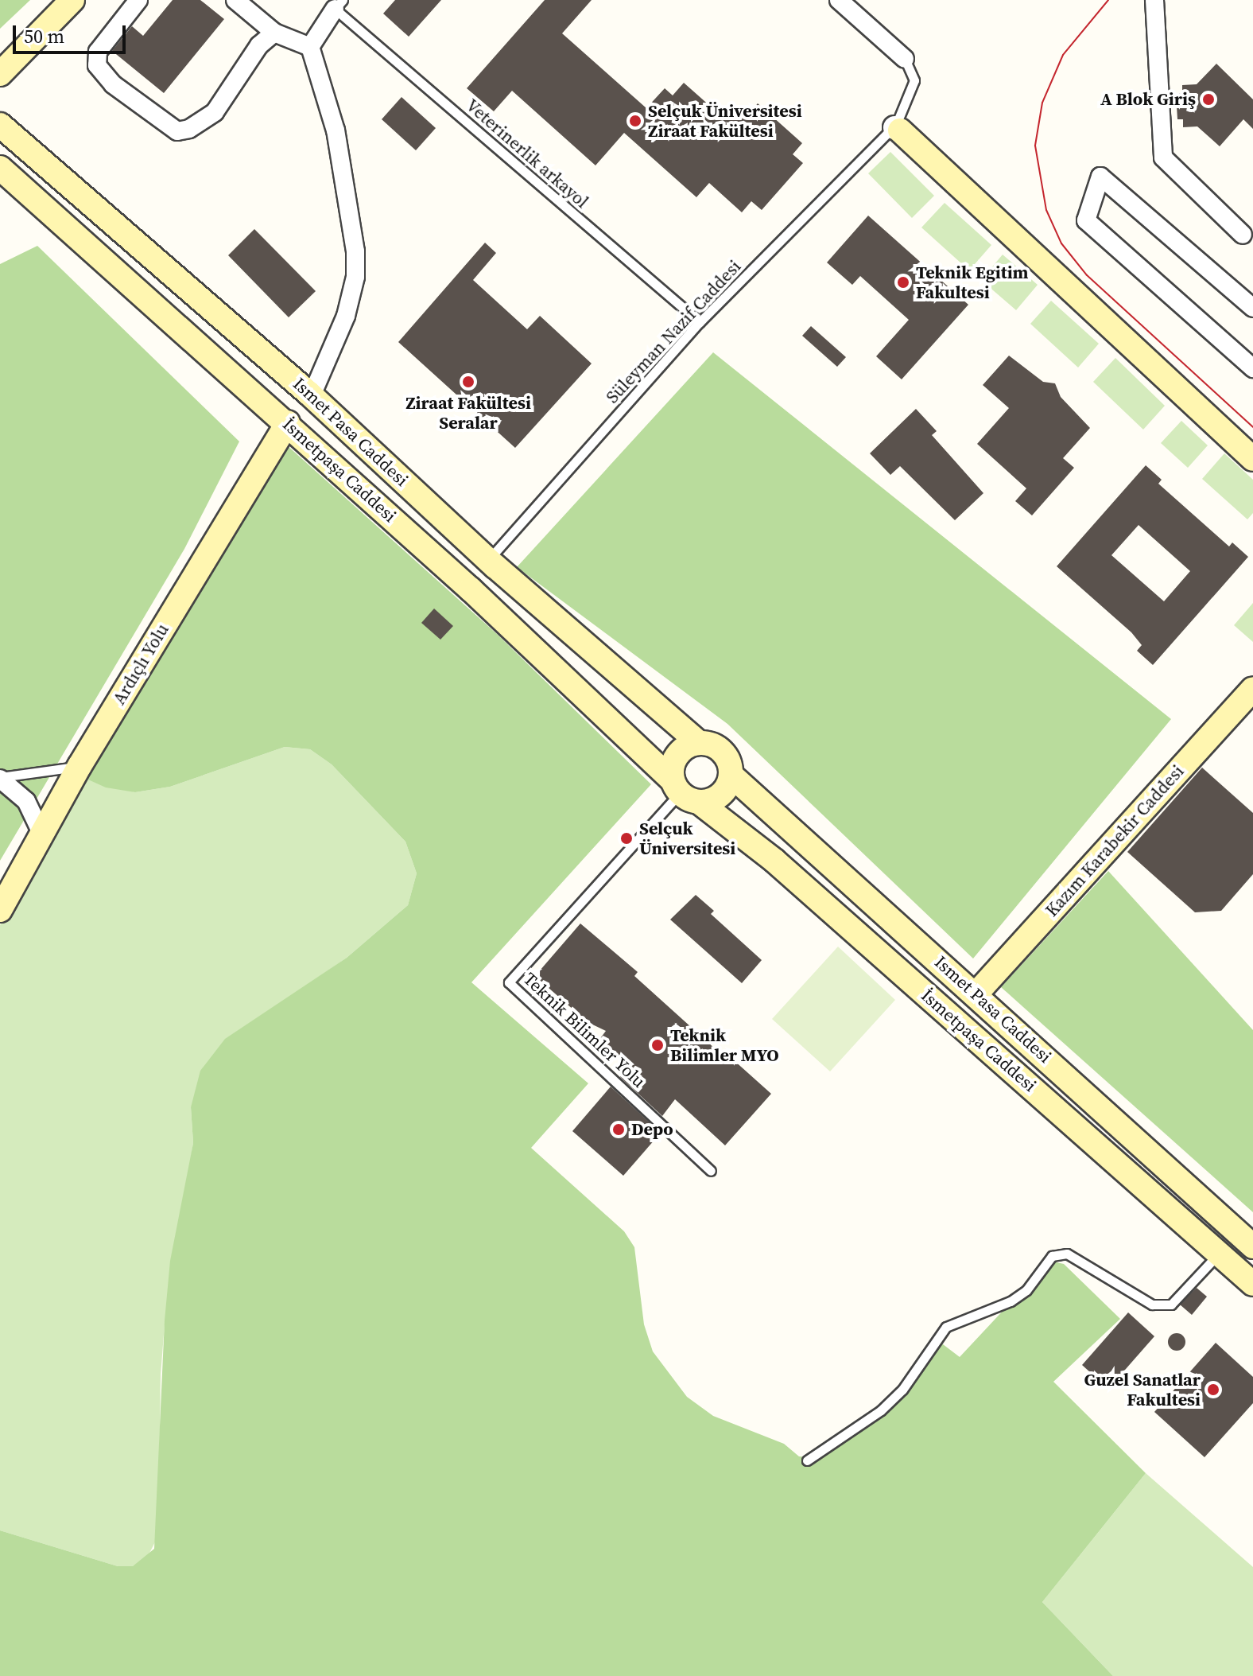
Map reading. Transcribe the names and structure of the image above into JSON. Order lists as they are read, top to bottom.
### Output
{
  "streets": {
    "main road": [
      "Ismet Pasa Caddesi",
      "İsmetpaşa Caddesi",
      "Ardıçlı Yolu",
      "Kazım Karabekir Caddesi"
    ],
    "lane": ["Veterinerlik arkayol", "Süleyman Nazif Caddesi", "Teknik Bilimler Yolu"]
  },
  "crossings": [
    ["Veterinerlik arkayol", "Süleyman Nazif Caddesi"],
    ["Süleyman Nazif Caddesi", "Ismet Pasa Caddesi"],
    ["Ismet Pasa Caddesi", "İsmetpaşa Caddesi"],
    ["Ismet Pasa Caddesi", "Kazım Karabekir Caddesi"],
    ["Ismet Pasa Caddesi", "Teknik Bilimler Yolu"],
    ["İsmetpaşa Caddesi", "Ardıçlı Yolu"],
    ["İsmetpaşa Caddesi", "Teknik Bilimler Yolu"]
  ],
  "places": [
    "A Blok Giriş",
    "Selçuk Üniversitesi Ziraat Fakültesi",
    "Teknik Egitim Fakultesi",
    "Ziraat Fakültesi Seralar",
    "Selçuk Üniversitesi",
    "Teknik Bilimler MYO",
    "Depo",
    "Guzel Sanatlar Fakultesi"
  ],
  "scale_bar": "50 m"
}
